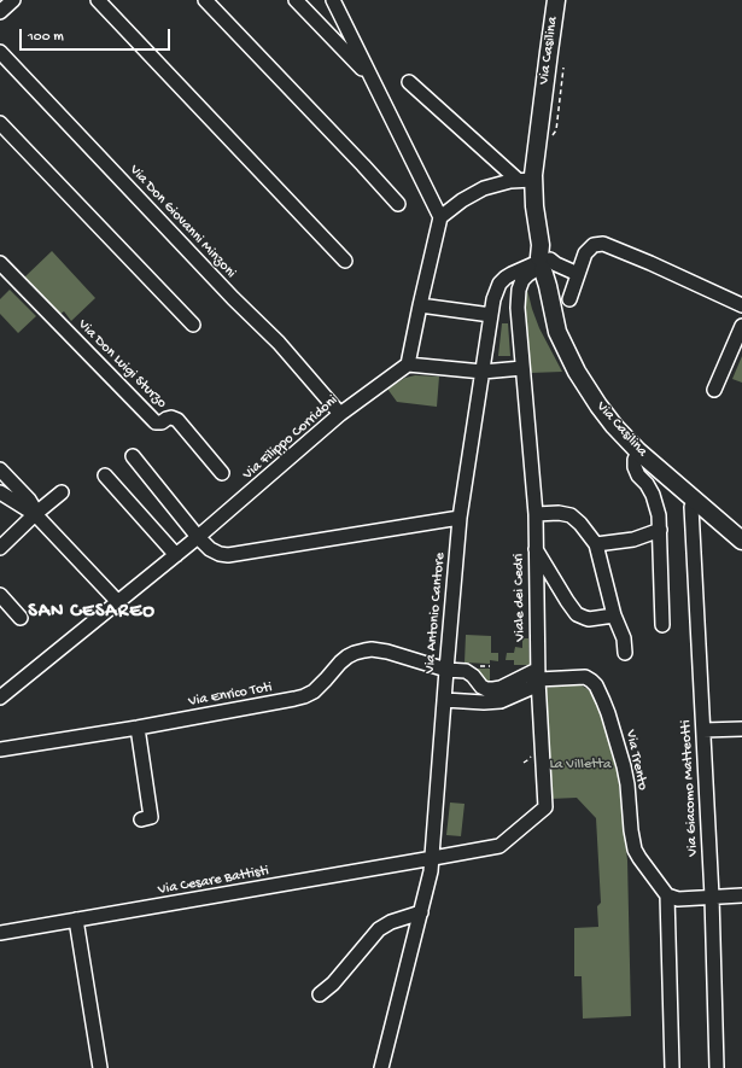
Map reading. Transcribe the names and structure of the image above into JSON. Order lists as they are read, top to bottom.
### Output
{
  "streets": {
    "main road": ["Via Casilina"],
    "street": [
      "Via Don Giovanni Minzoni",
      "Via Don Luigi Sturzo",
      "Via Filippo Corridoni",
      "Viale dei Cedri",
      "Via Antonio Cantore",
      "Via Enrico Toti",
      "Via Trento",
      "Via Giacomo Matteotti",
      "Via Cesare Battisti"
    ]
  },
  "crossings": [
    ["Via Casilina", "Viale dei Cedri"],
    ["Via Don Giovanni Minzoni", "Via Filippo Corridoni"],
    ["Viale dei Cedri", "Via Antonio Cantore"],
    ["Viale dei Cedri", "Via Enrico Toti"],
    ["Viale dei Cedri", "Via Trento"],
    ["Viale dei Cedri", "Via Cesare Battisti"],
    ["Via Antonio Cantore", "Via Enrico Toti"],
    ["Via Antonio Cantore", "Via Cesare Battisti"],
    ["Via Enrico Toti", "Via Trento"]
  ],
  "districts": ["SAN CESAREO"],
  "parks": ["La Villetta"],
  "scale_bar": "100 m"
}
